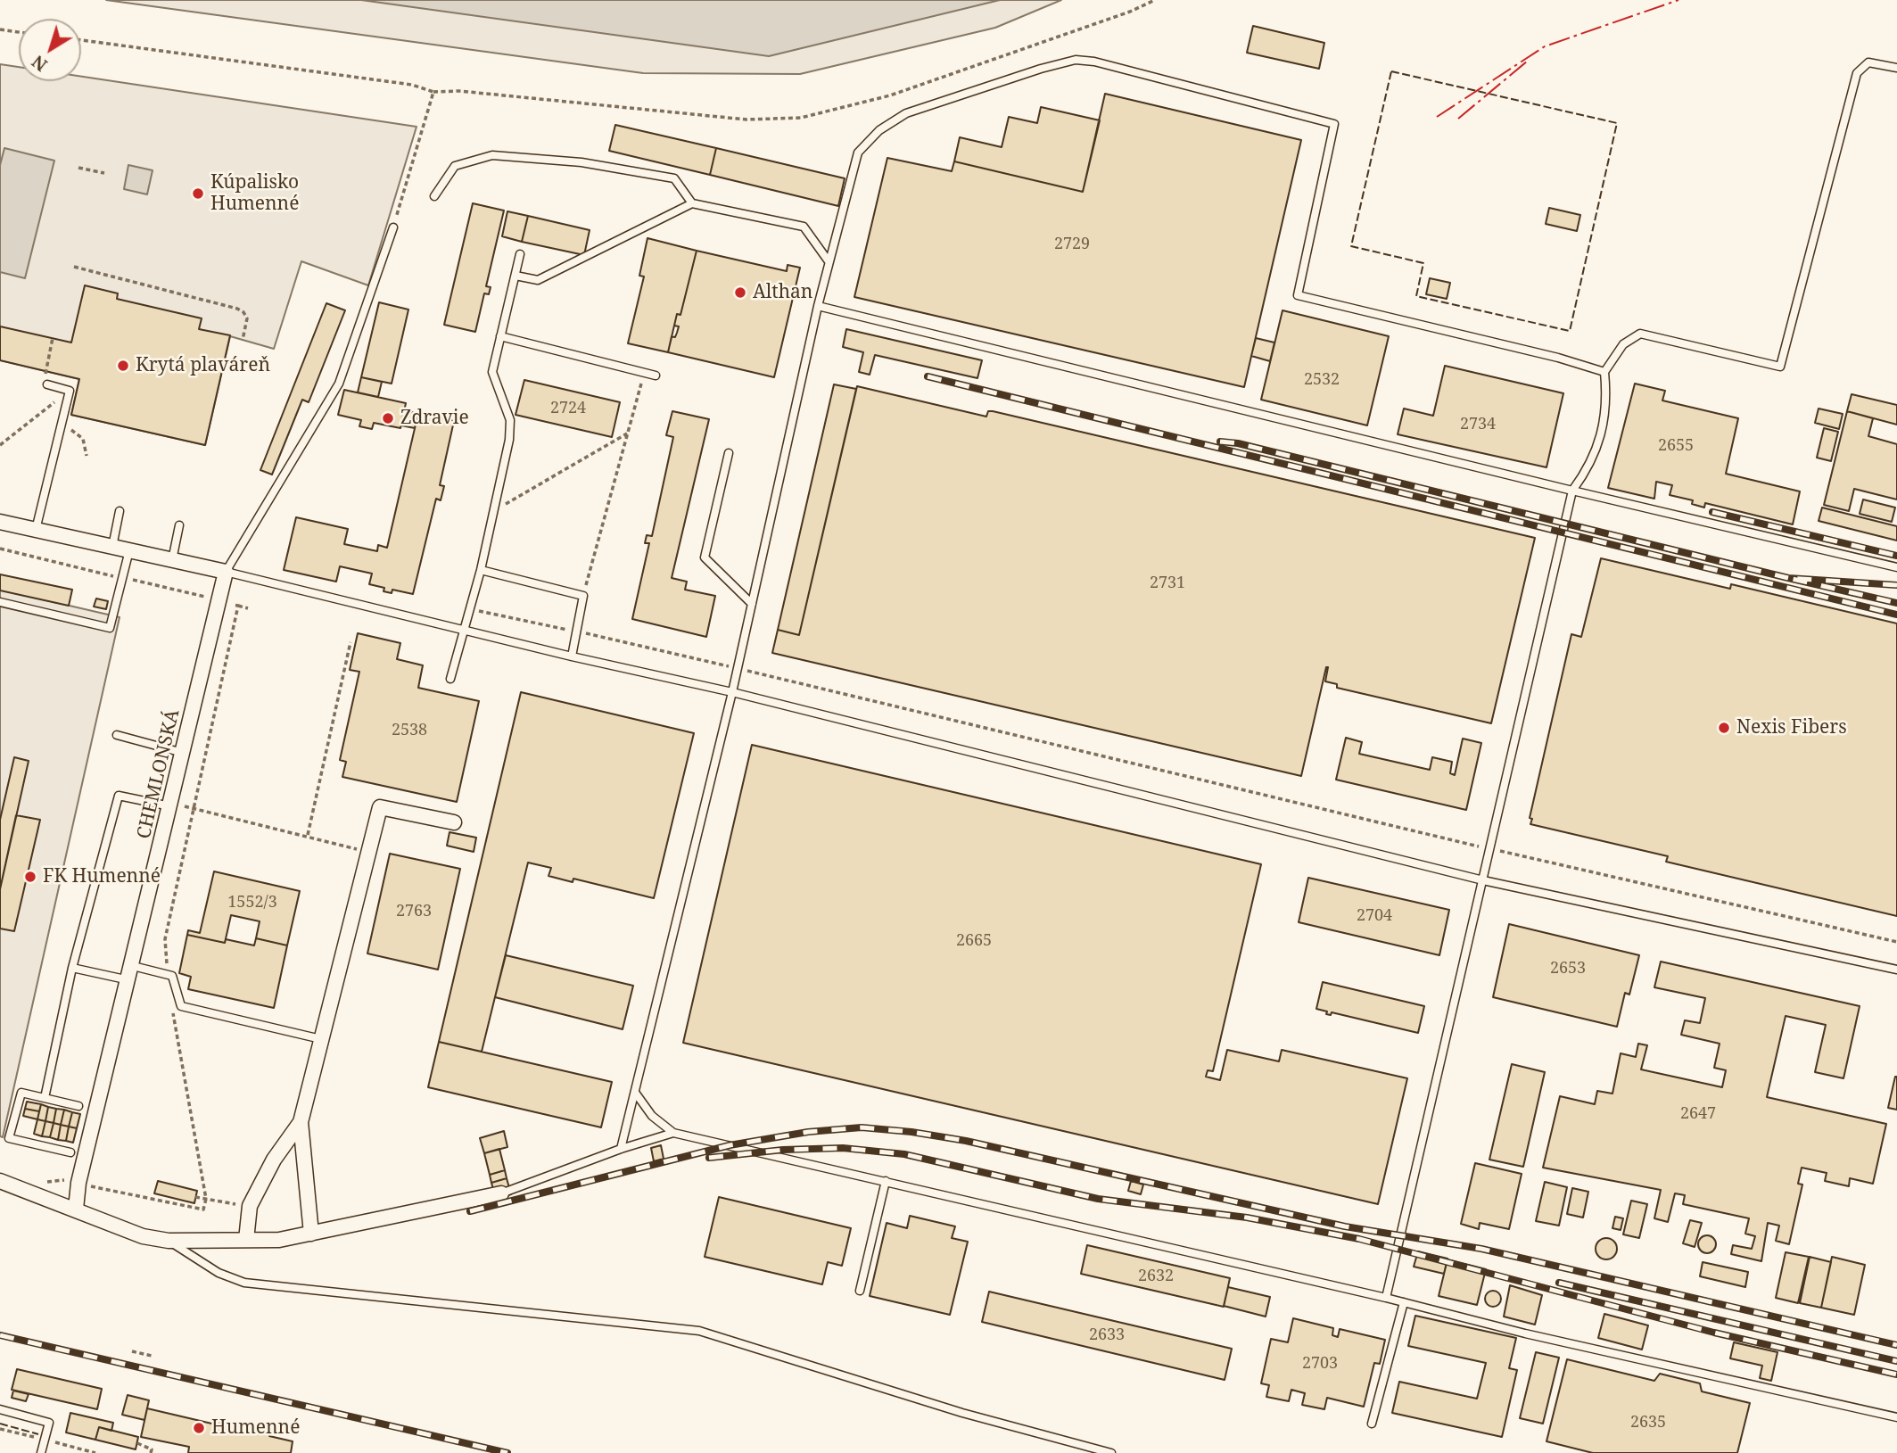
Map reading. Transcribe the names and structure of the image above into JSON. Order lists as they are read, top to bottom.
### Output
{
  "streets": {
    "street": ["CHEMLONSKÁ"]
  },
  "places": [
    "Kúpalisko Humenné",
    "Althan",
    "Krytá plaváreň",
    "Zdravie",
    "Nexis Fibers",
    "FK Humenné",
    "Humenné"
  ],
  "house_numbers": [
    "2729",
    "2532",
    "2724",
    "2734",
    "2655",
    "2731",
    "2538",
    "1552/3",
    "2763",
    "2704",
    "2665",
    "2653",
    "2647",
    "2632",
    "2633",
    "2703",
    "2635"
  ],
  "north": "bottom left"
}
